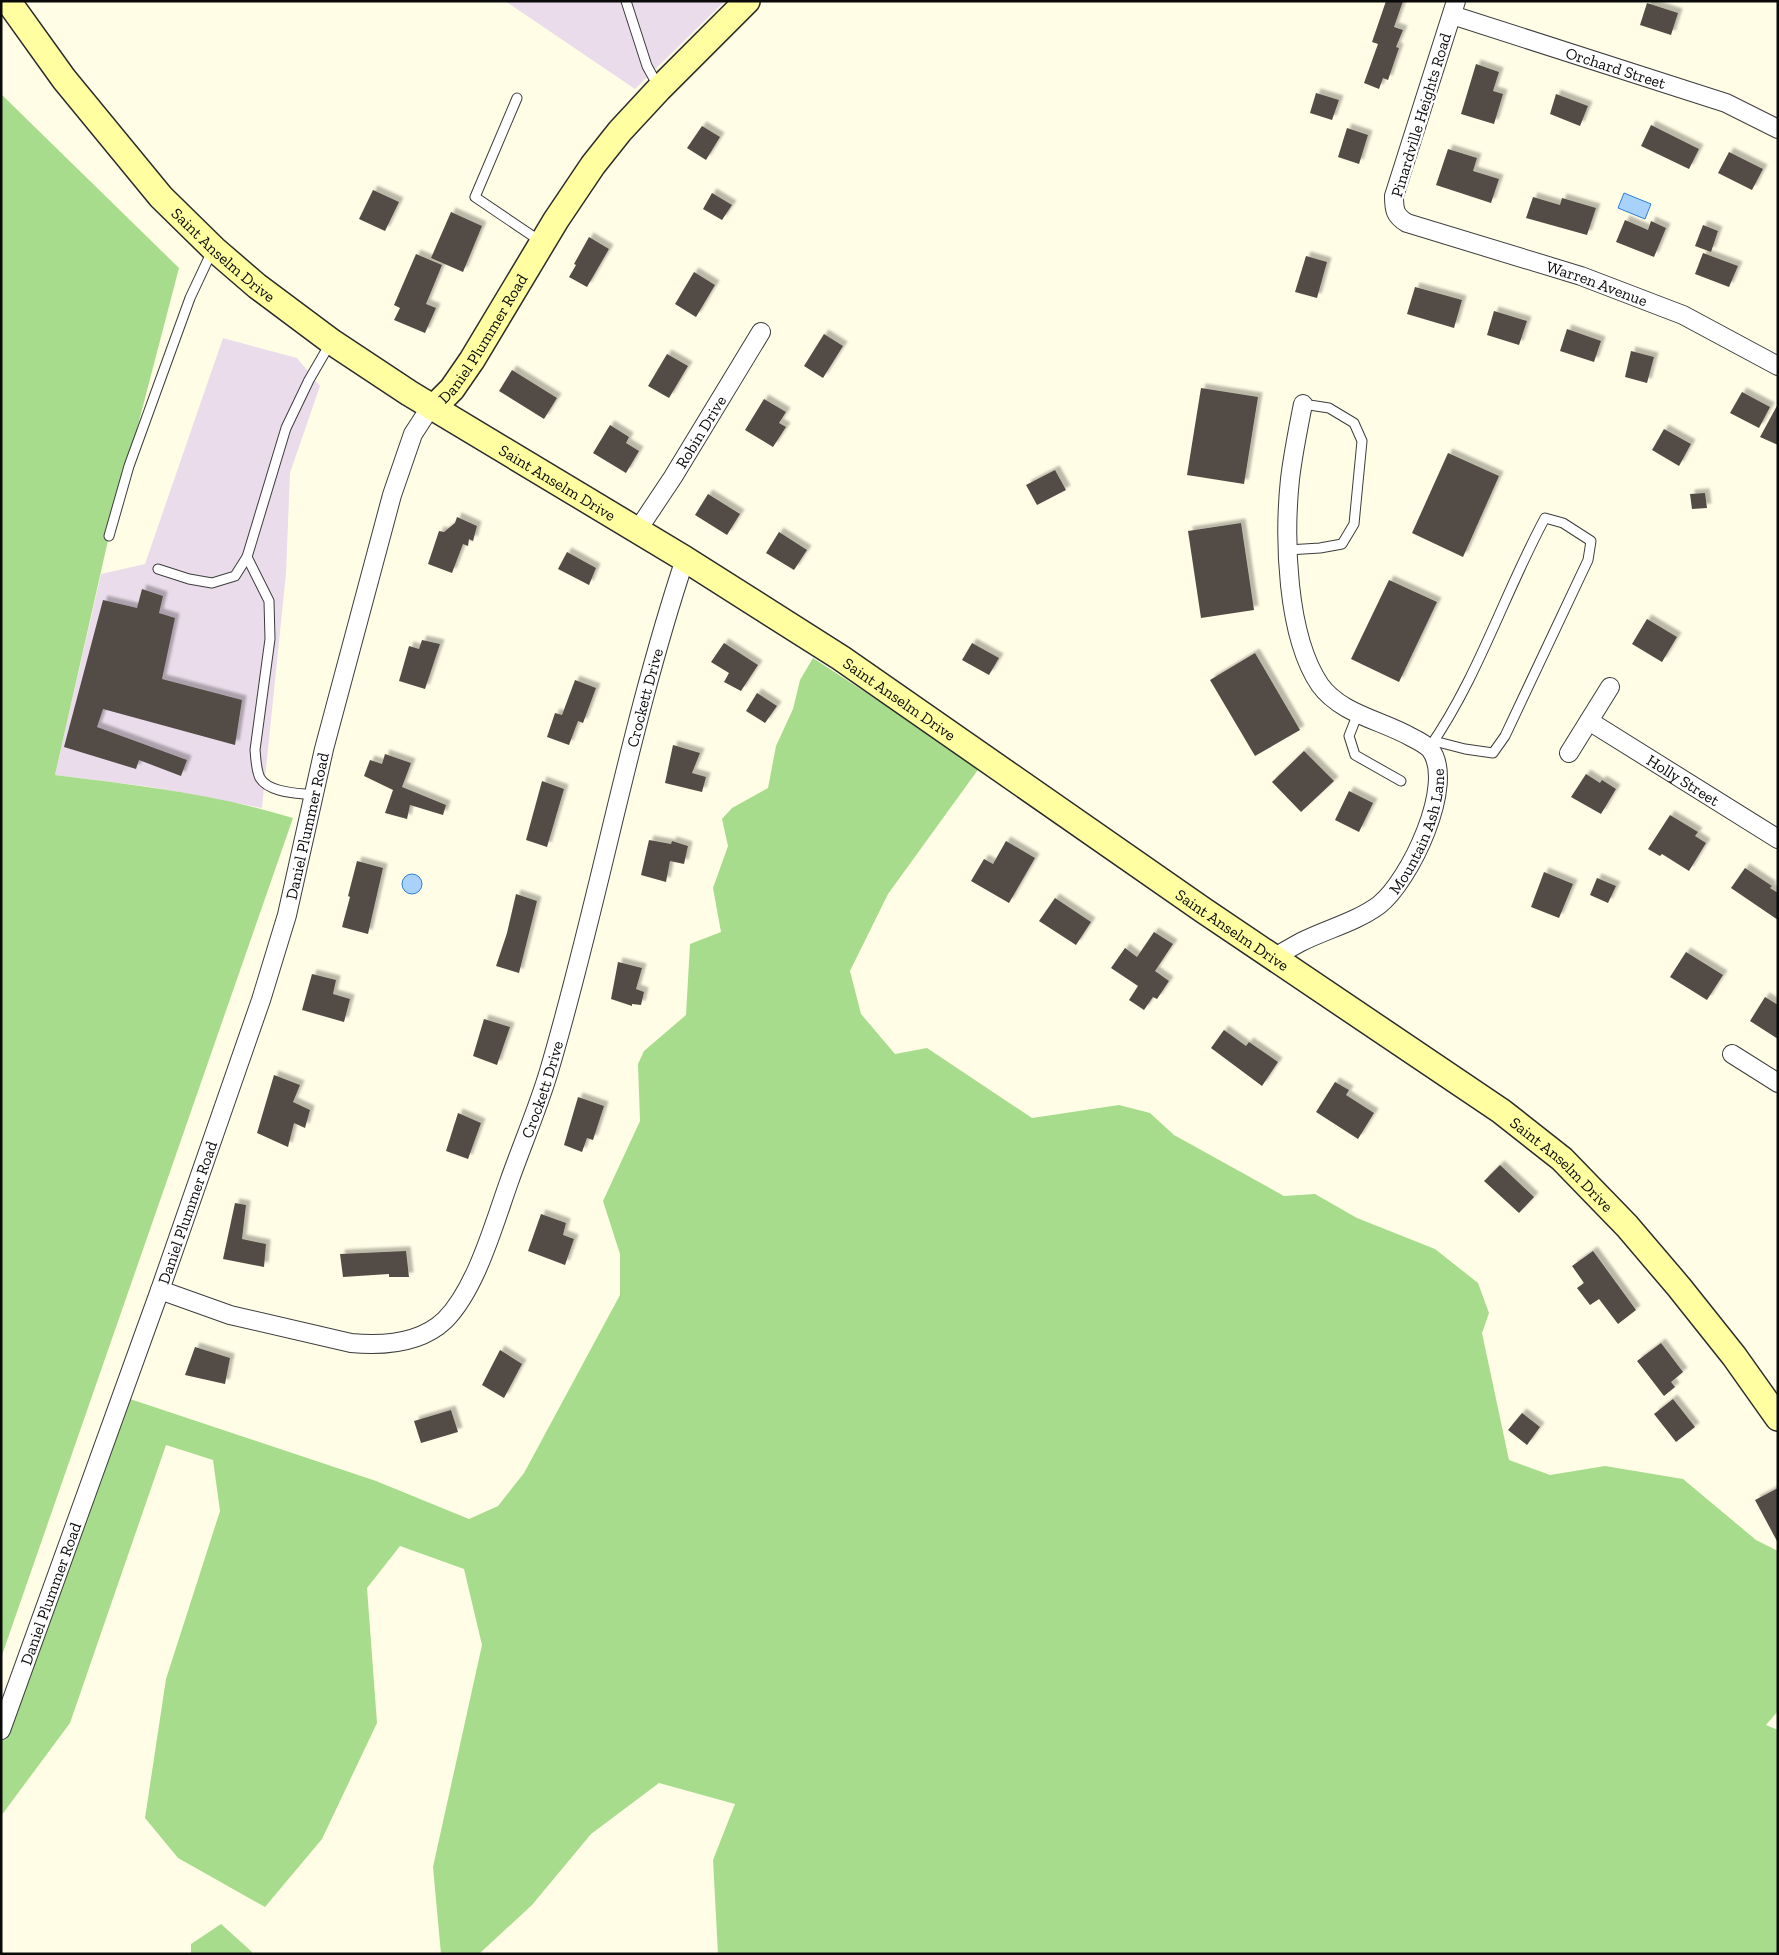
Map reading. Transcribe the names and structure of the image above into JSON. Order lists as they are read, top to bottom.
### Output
{
  "streets": {
    "street": [
      "Orchard Street",
      "Pinardville Heights Road",
      "Saint Anselm Drive",
      "Warren Avenue",
      "Daniel Plummer Road",
      "Robin Drive",
      "Crockett Drive",
      "Holly Street",
      "Mountain Ash Lane"
    ]
  },
  "crossings": [
    ["Orchard Street", "Pinardville Heights Road"],
    ["Pinardville Heights Road", "Warren Avenue"],
    ["Saint Anselm Drive", "Daniel Plummer Road"],
    ["Saint Anselm Drive", "Robin Drive"],
    ["Saint Anselm Drive", "Crockett Drive"],
    ["Saint Anselm Drive", "Mountain Ash Lane"],
    ["Daniel Plummer Road", "Crockett Drive"]
  ]
}
